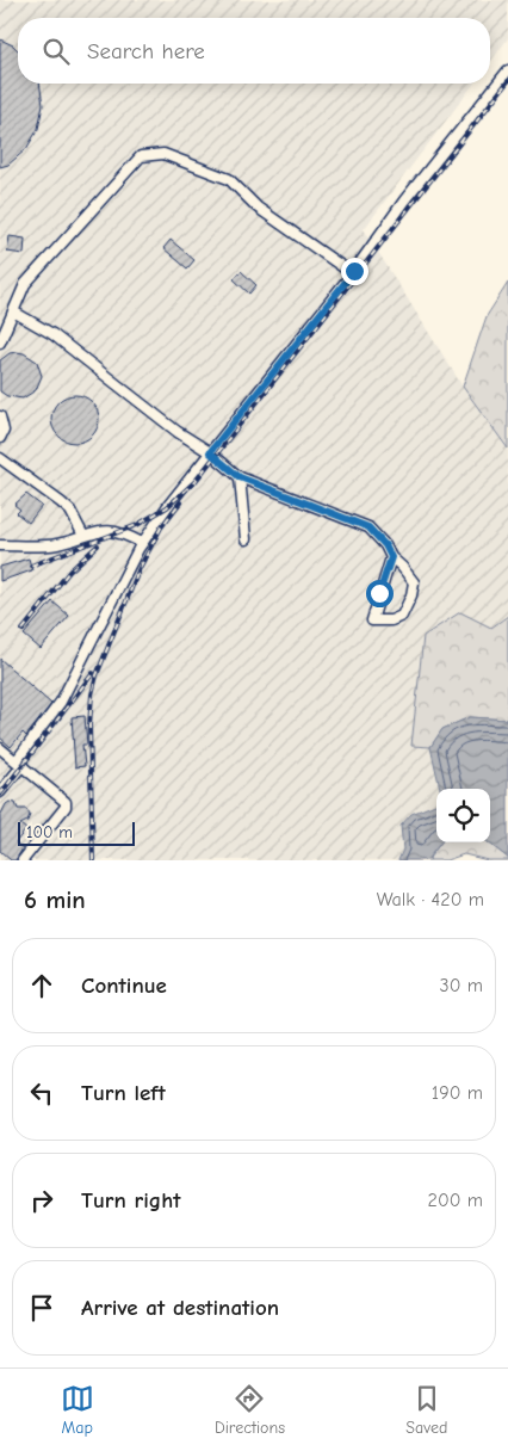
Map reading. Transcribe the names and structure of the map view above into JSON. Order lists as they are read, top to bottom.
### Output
{
  "scale_bar": "100 m",
  "page": {
    "search": "Search here",
    "scale": "100 m",
    "heading": ["6 min", "Walk · 420 m"],
    "list": [
      ["Continue", "30 m"],
      ["Turn left", "190 m"],
      ["Turn right", "200 m"],
      "Arrive at destination"
    ],
    "nav": ["Map", "Directions", "Saved"]
  }
}
